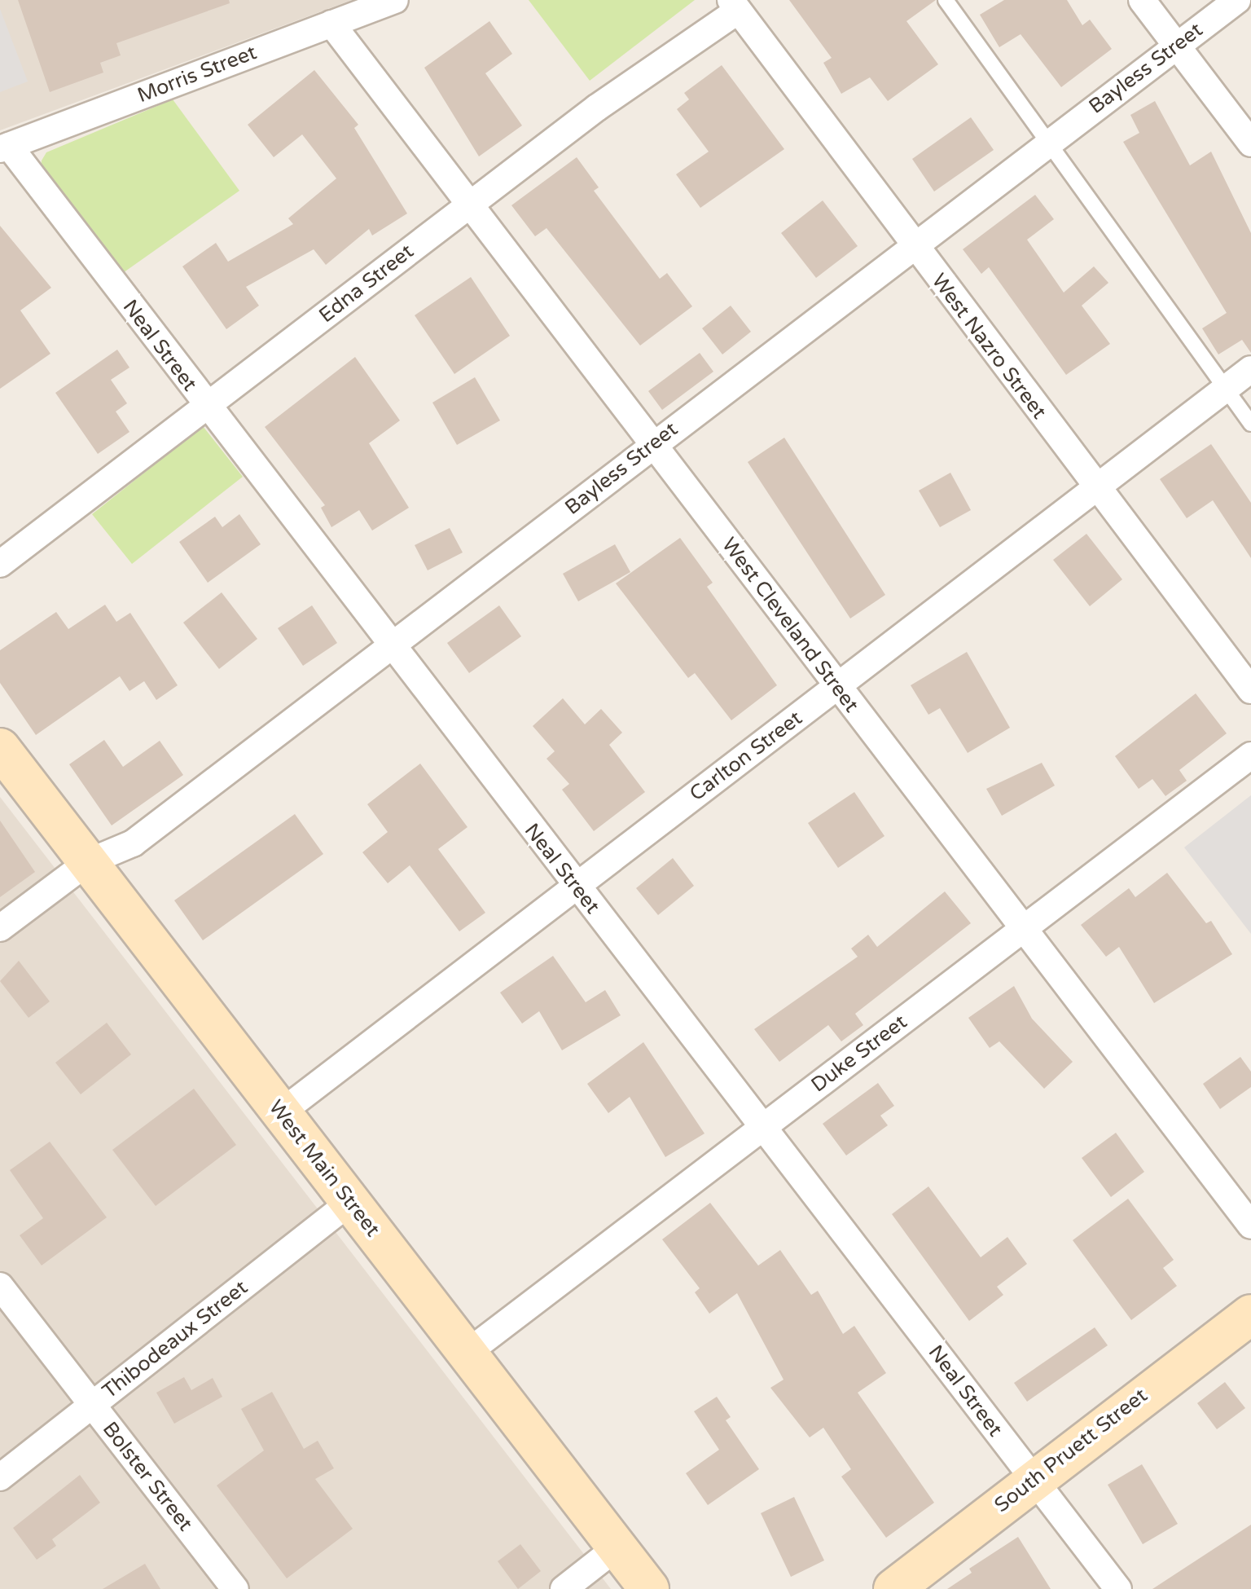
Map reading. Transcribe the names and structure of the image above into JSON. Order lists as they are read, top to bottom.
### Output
{
  "streets": {
    "main road": ["West Main Street", "South Pruett Street"],
    "street": [
      "Bayless Street",
      "Morris Street",
      "Edna Street",
      "Neal Street",
      "West Nazro Street",
      "West Cleveland Street",
      "Carlton Street",
      "Duke Street",
      "Thibodeaux Street",
      "Bolster Street"
    ]
  },
  "crossings": [
    ["Bayless Street", "Neal Street"],
    ["Bayless Street", "West Nazro Street"],
    ["Bayless Street", "West Cleveland Street"],
    ["Bayless Street", "West Main Street"],
    ["Morris Street", "Neal Street"],
    ["Morris Street", "West Cleveland Street"],
    ["Edna Street", "Neal Street"],
    ["Edna Street", "West Nazro Street"],
    ["Edna Street", "West Cleveland Street"],
    ["Neal Street", "Carlton Street"],
    ["Neal Street", "Duke Street"],
    ["Neal Street", "South Pruett Street"],
    ["West Nazro Street", "Carlton Street"],
    ["West Cleveland Street", "Carlton Street"],
    ["West Cleveland Street", "Duke Street"],
    ["Carlton Street", "West Main Street"],
    ["Duke Street", "West Main Street"],
    ["West Main Street", "Thibodeaux Street"],
    ["Thibodeaux Street", "Bolster Street"]
  ]
}
